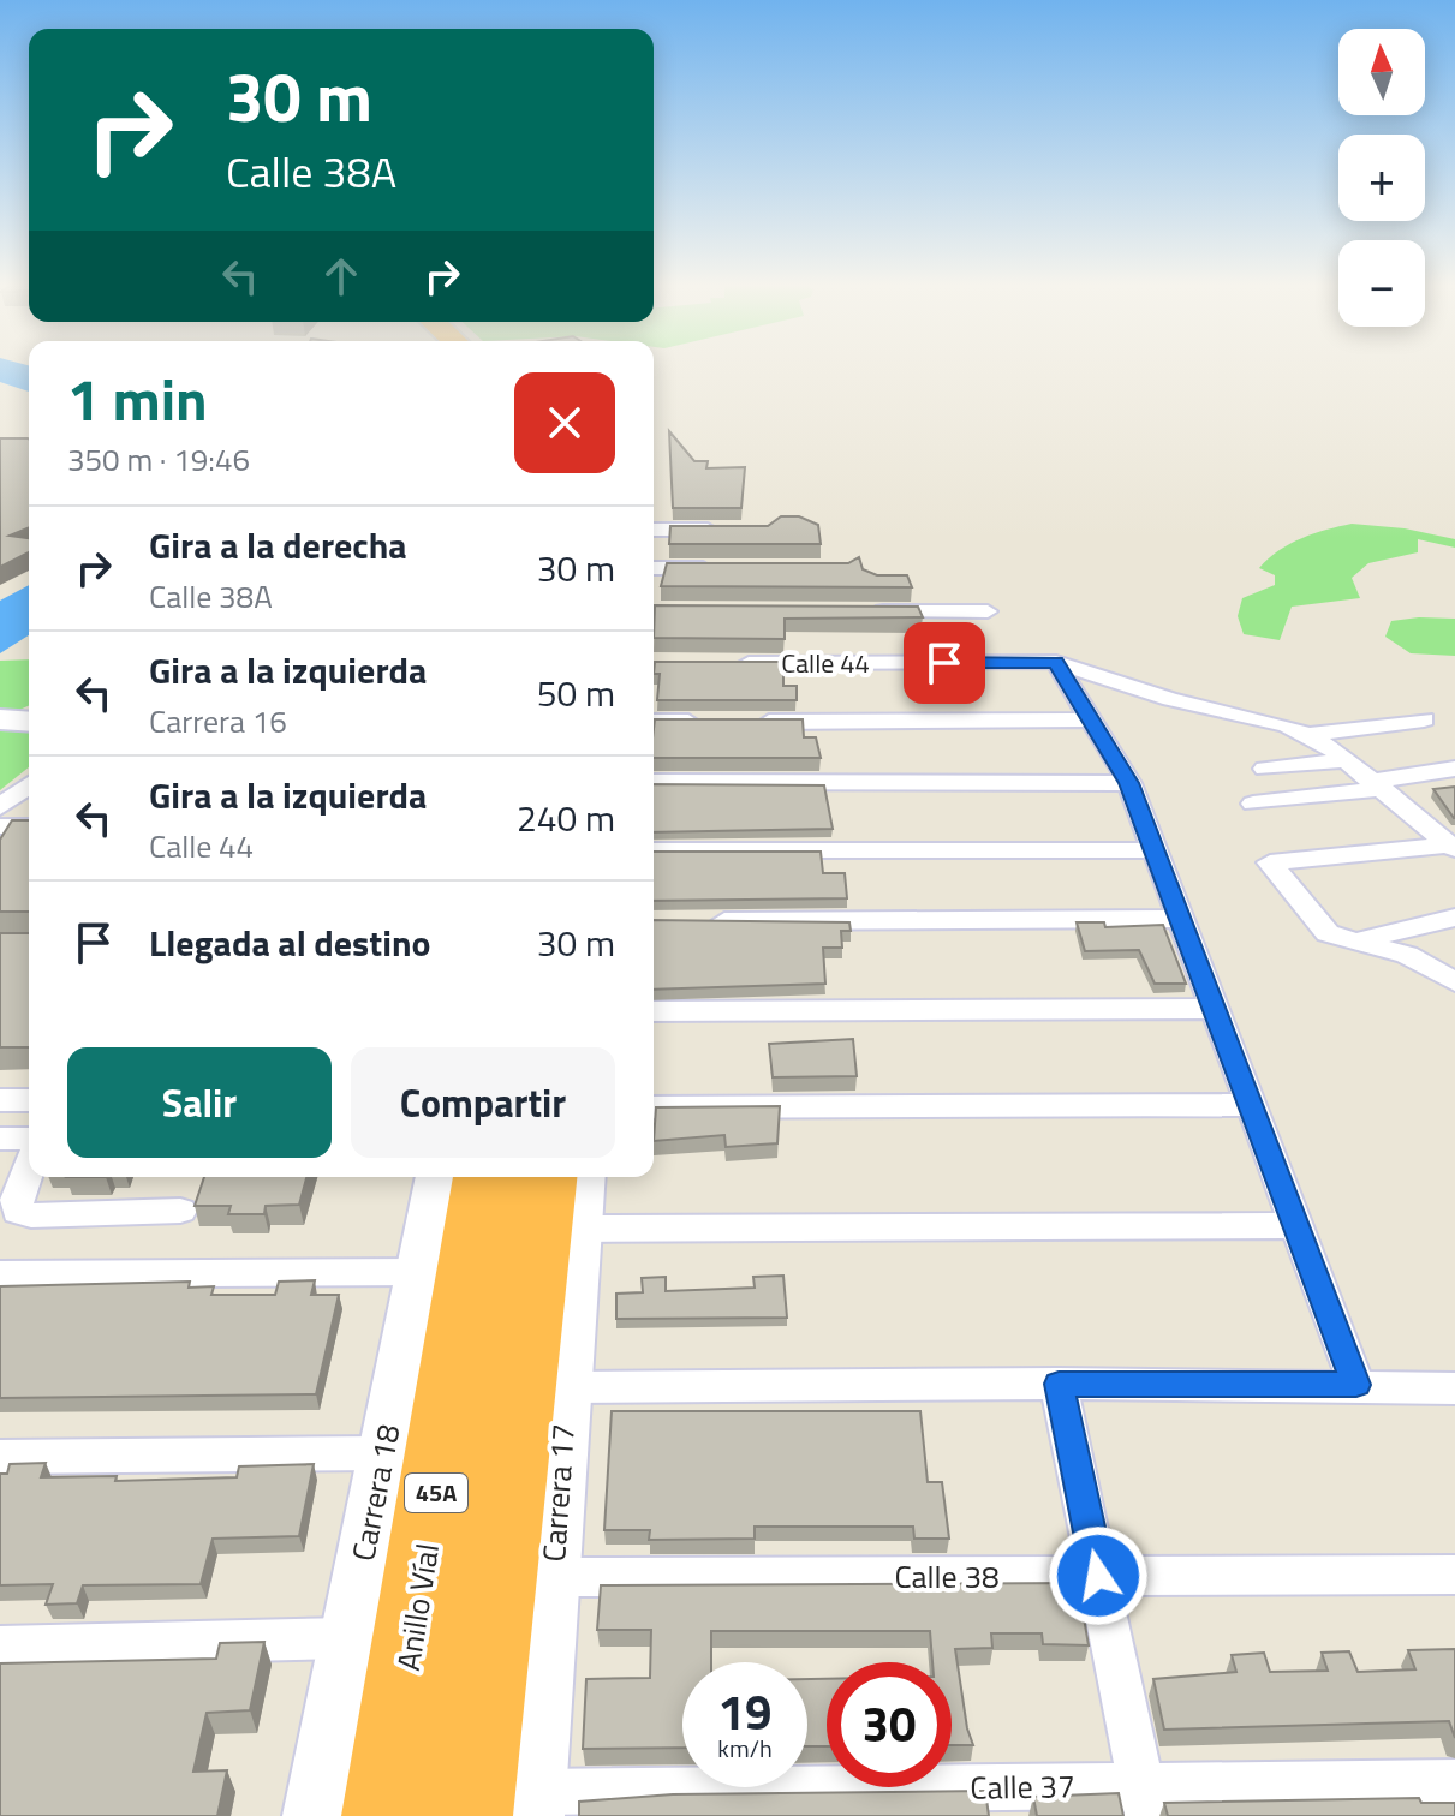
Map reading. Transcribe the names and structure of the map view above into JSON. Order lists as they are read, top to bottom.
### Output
{
  "streets": {
    "highway": ["45A", "Anillo Víal"],
    "street": [
      "Calle 44",
      "Carrera 18",
      "Carrera 17",
      "Calle 38",
      "Calle 37"
    ]
  },
  "crossings": [
    ["45A", "Carrera 17"],
    ["45A", "Calle 37"],
    ["Carrera 17", "Calle 38"],
    ["Carrera 17", "Calle 37"]
  ],
  "north": "top",
  "page": {
    "map_buttons": ["+", "−"],
    "turn": ["30 m", "Calle 38A"],
    "heading": ["1 min", "350 m · 19:46"],
    "list": [
      {
        "name": "Gira a la derecha",
        "note": "Calle 38A",
        "value": "30 m"
      },
      {
        "name": "Gira a la izquierda",
        "note": "Carrera 16",
        "value": "50 m"
      },
      {
        "name": "Gira a la izquierda",
        "note": "Calle 44",
        "value": "240 m"
      },
      {
        "name": "Llegada al destino",
        "value": "30 m"
      }
    ],
    "buttons": ["Salir", "Compartir"],
    "speed": "19 km/h",
    "limit": "30"
  }
}
